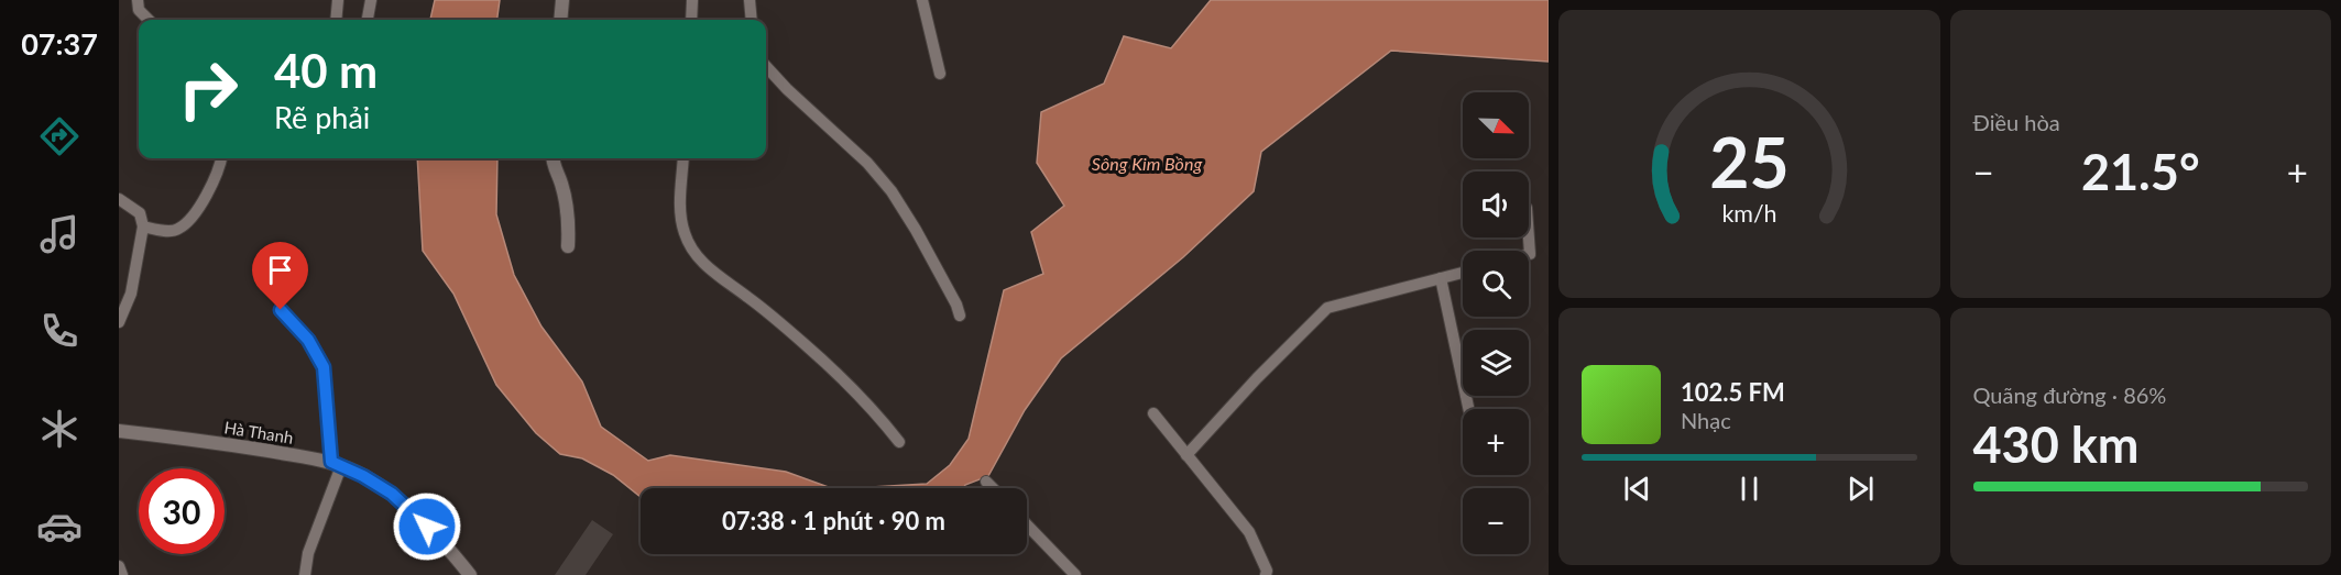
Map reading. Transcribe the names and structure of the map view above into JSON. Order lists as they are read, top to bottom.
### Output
{
  "streets": {
    "street": ["Hà Thanh"]
  },
  "water": ["Sông Kim Bồng"],
  "north": "bottom right",
  "page": {
    "tabs": "07:37",
    "tile": [
      "Điều hòa",
      ["Quãng đường · 86%", "430 km"]
    ],
    "turn": ["40 m", "Rẽ phải"],
    "map_buttons": ["+", "−"],
    "heat": ["−", "21.5°", "+"],
    "song": ["102.5 FM", "Nhạc"],
    "limit": "30",
    "trip": "07:38 · 1 phút · 90 m",
    "gauge": ["25", "km/h"]
  }
}
